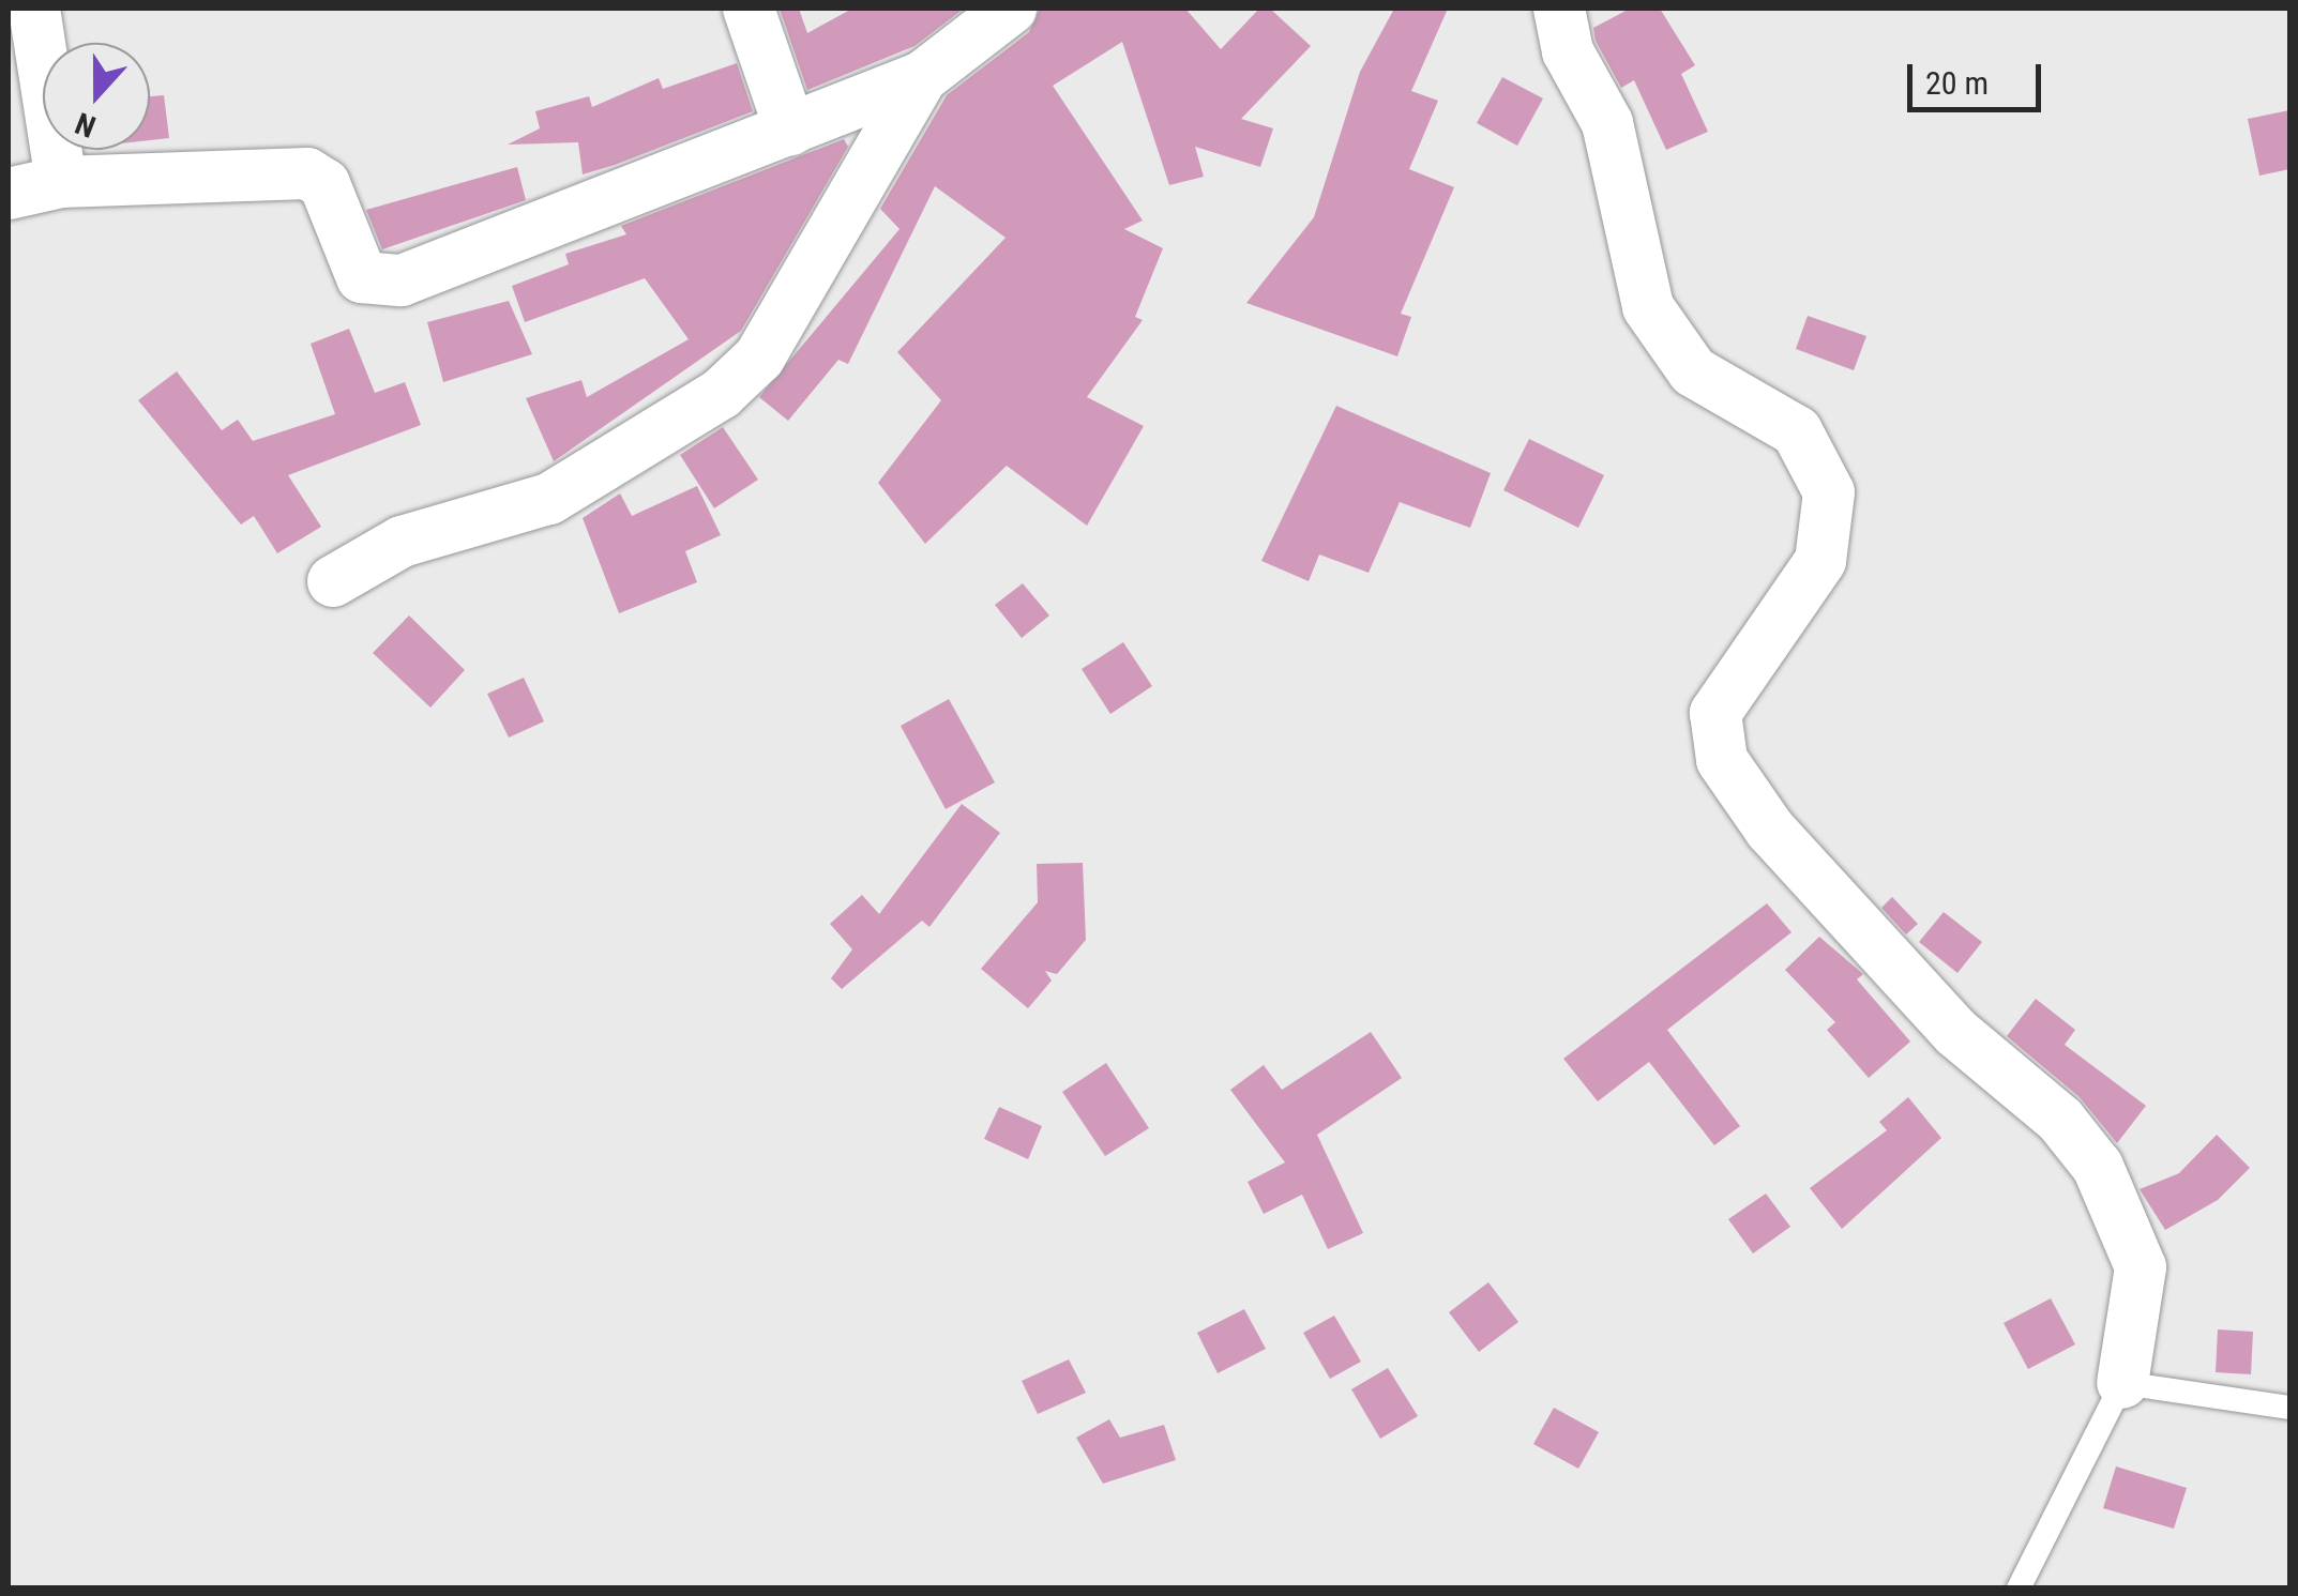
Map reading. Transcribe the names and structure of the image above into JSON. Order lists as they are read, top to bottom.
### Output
{
  "scale_bar": "20 m",
  "north": "bottom"
}
